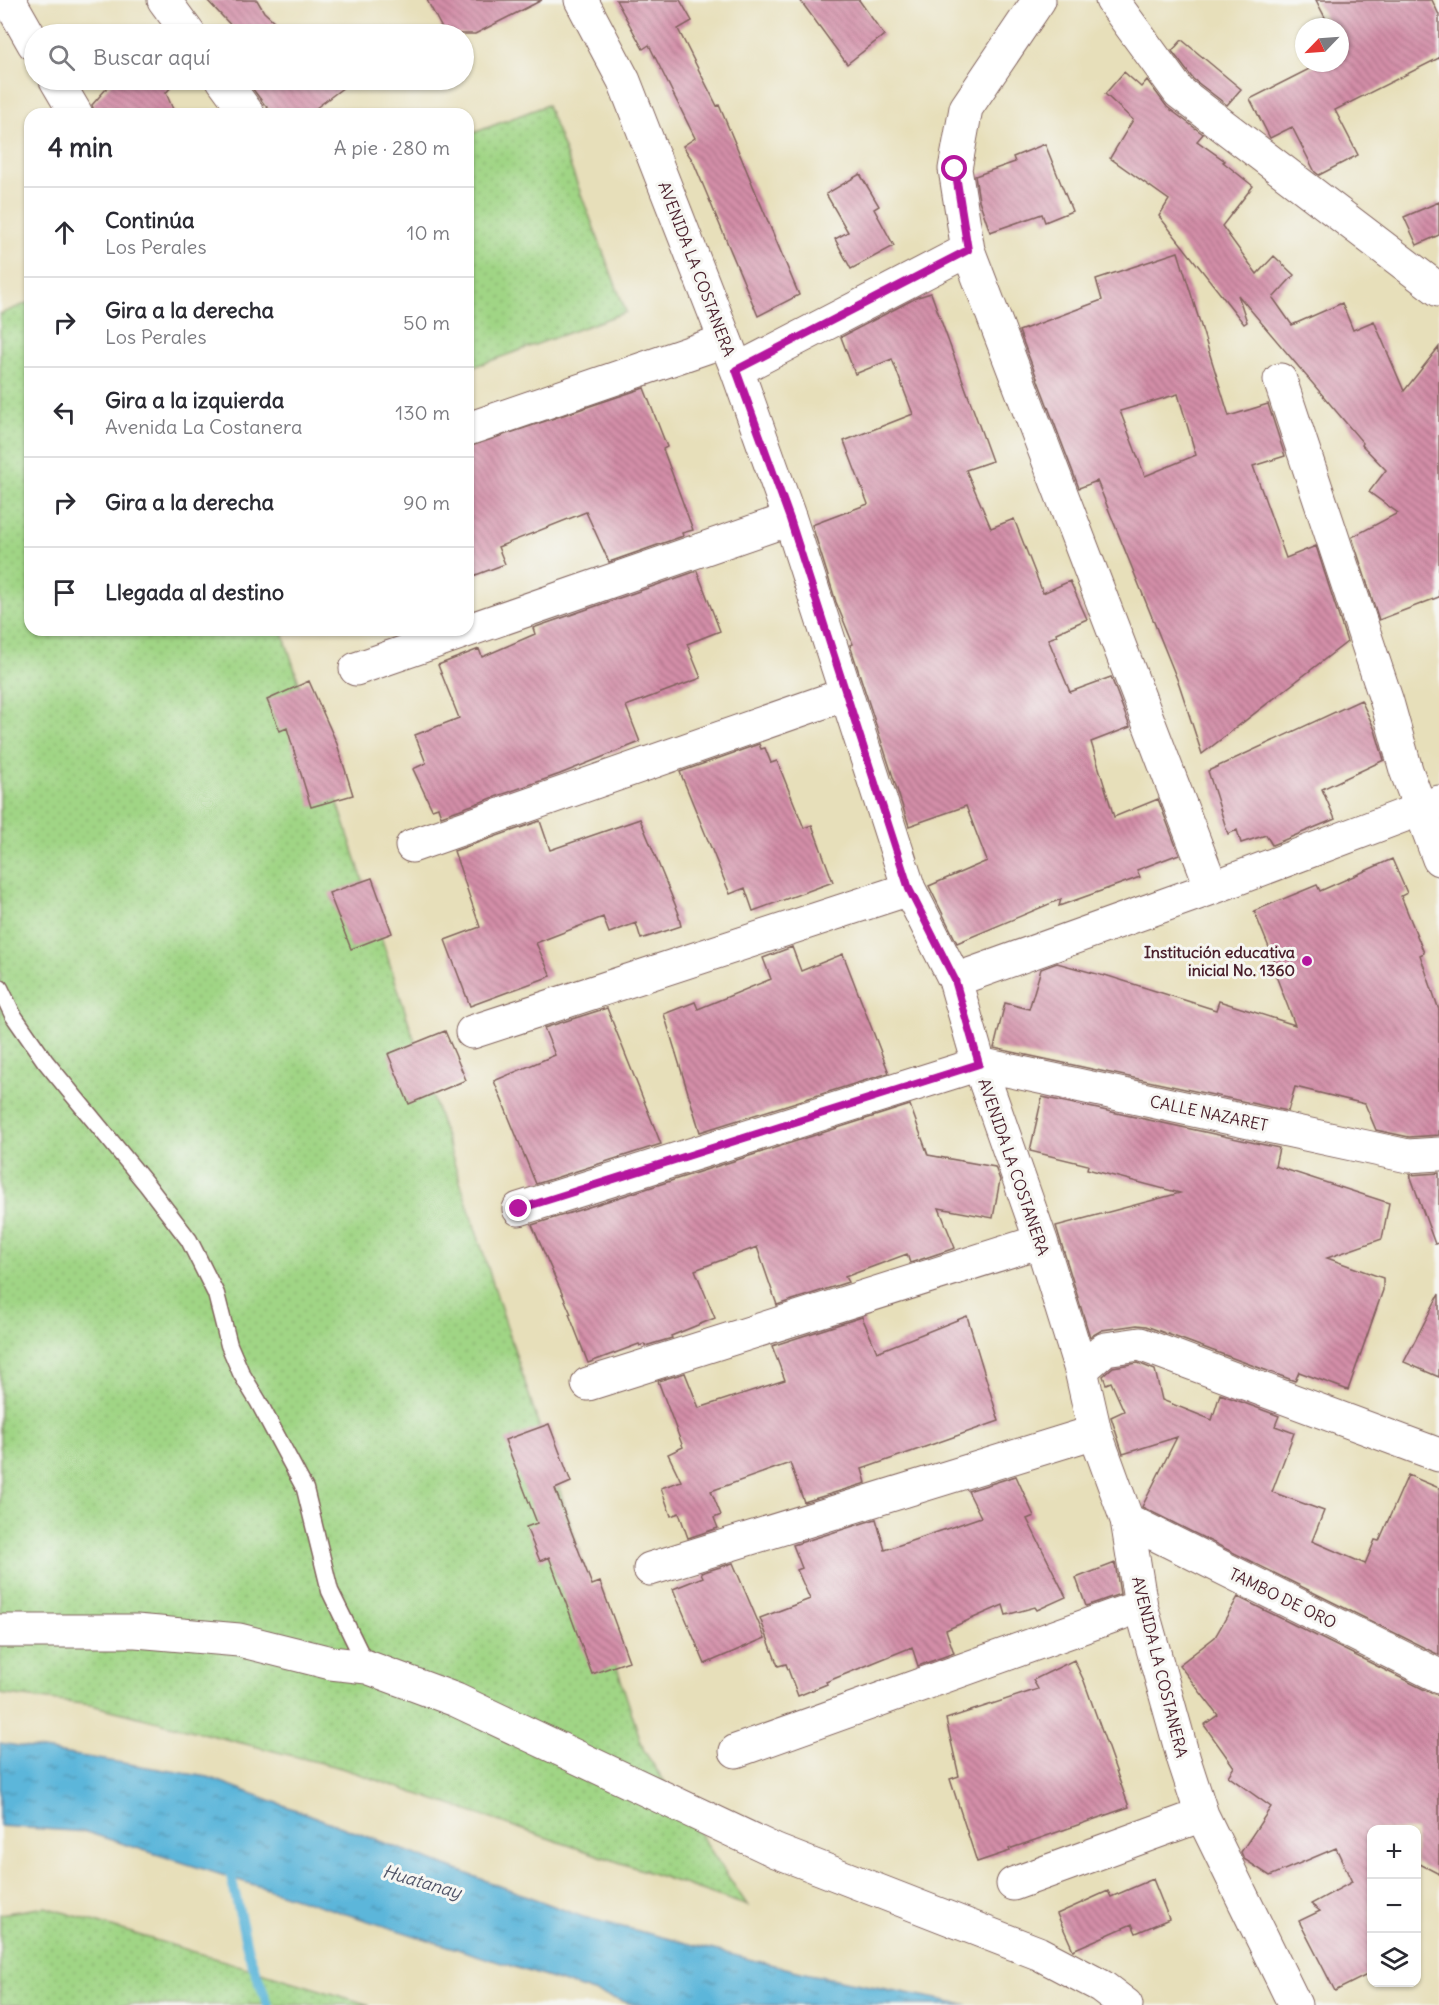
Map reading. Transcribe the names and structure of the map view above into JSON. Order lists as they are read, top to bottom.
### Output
{
  "streets": {
    "street": ["AVENIDA LA COSTANERA", "CALLE NAZARET", "TAMBO DE ORO"]
  },
  "crossings": [
    ["AVENIDA LA COSTANERA", "CALLE NAZARET"],
    ["AVENIDA LA COSTANERA", "TAMBO DE ORO"]
  ],
  "water": ["Huatanay"],
  "places": ["Institución educativa inicial No. 1360"],
  "north": "bottom left",
  "page": {
    "search": "Buscar aquí",
    "heading": ["4 min", "A pie · 280 m"],
    "list": [
      ["Continúa", "Los Perales", "10 m"],
      ["Gira a la derecha", "Los Perales", "50 m"],
      ["Gira a la izquierda", "Avenida La Costanera", "130 m"],
      ["Gira a la derecha", "90 m"],
      "Llegada al destino"
    ],
    "map_buttons": ["+", "−"]
  }
}
